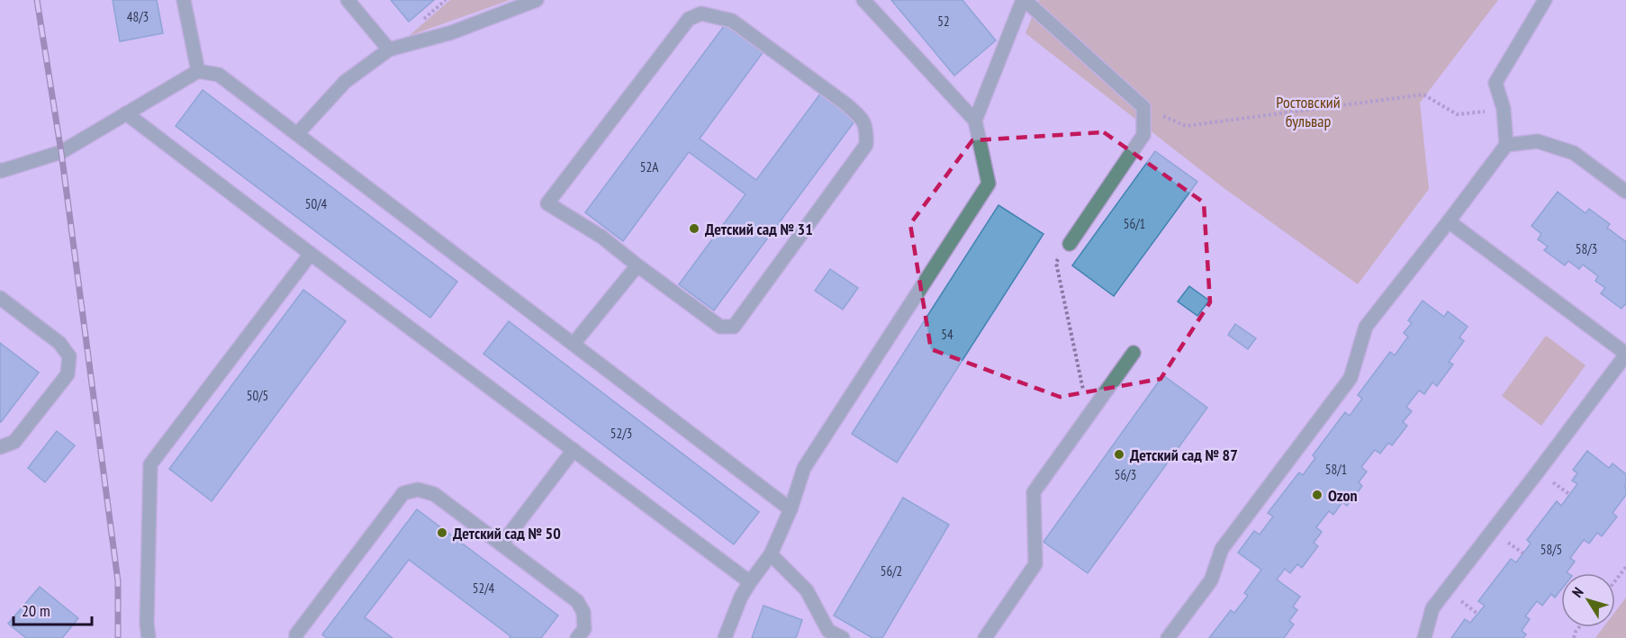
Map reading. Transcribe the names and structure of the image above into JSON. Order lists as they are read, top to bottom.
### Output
{
  "parks": ["Ростовский бульвар"],
  "places": [
    "Детский сад № 31",
    "Детский сад № 87",
    "Ozon",
    "Детский сад № 50"
  ],
  "house_numbers": [
    "48/3",
    "52",
    "52А",
    "50/4",
    "56/1",
    "58/3",
    "54",
    "50/5",
    "52/3",
    "58/1",
    "56/3",
    "58/5",
    "56/2",
    "52/4"
  ],
  "scale_bar": "20 m",
  "north": "top left"
}
